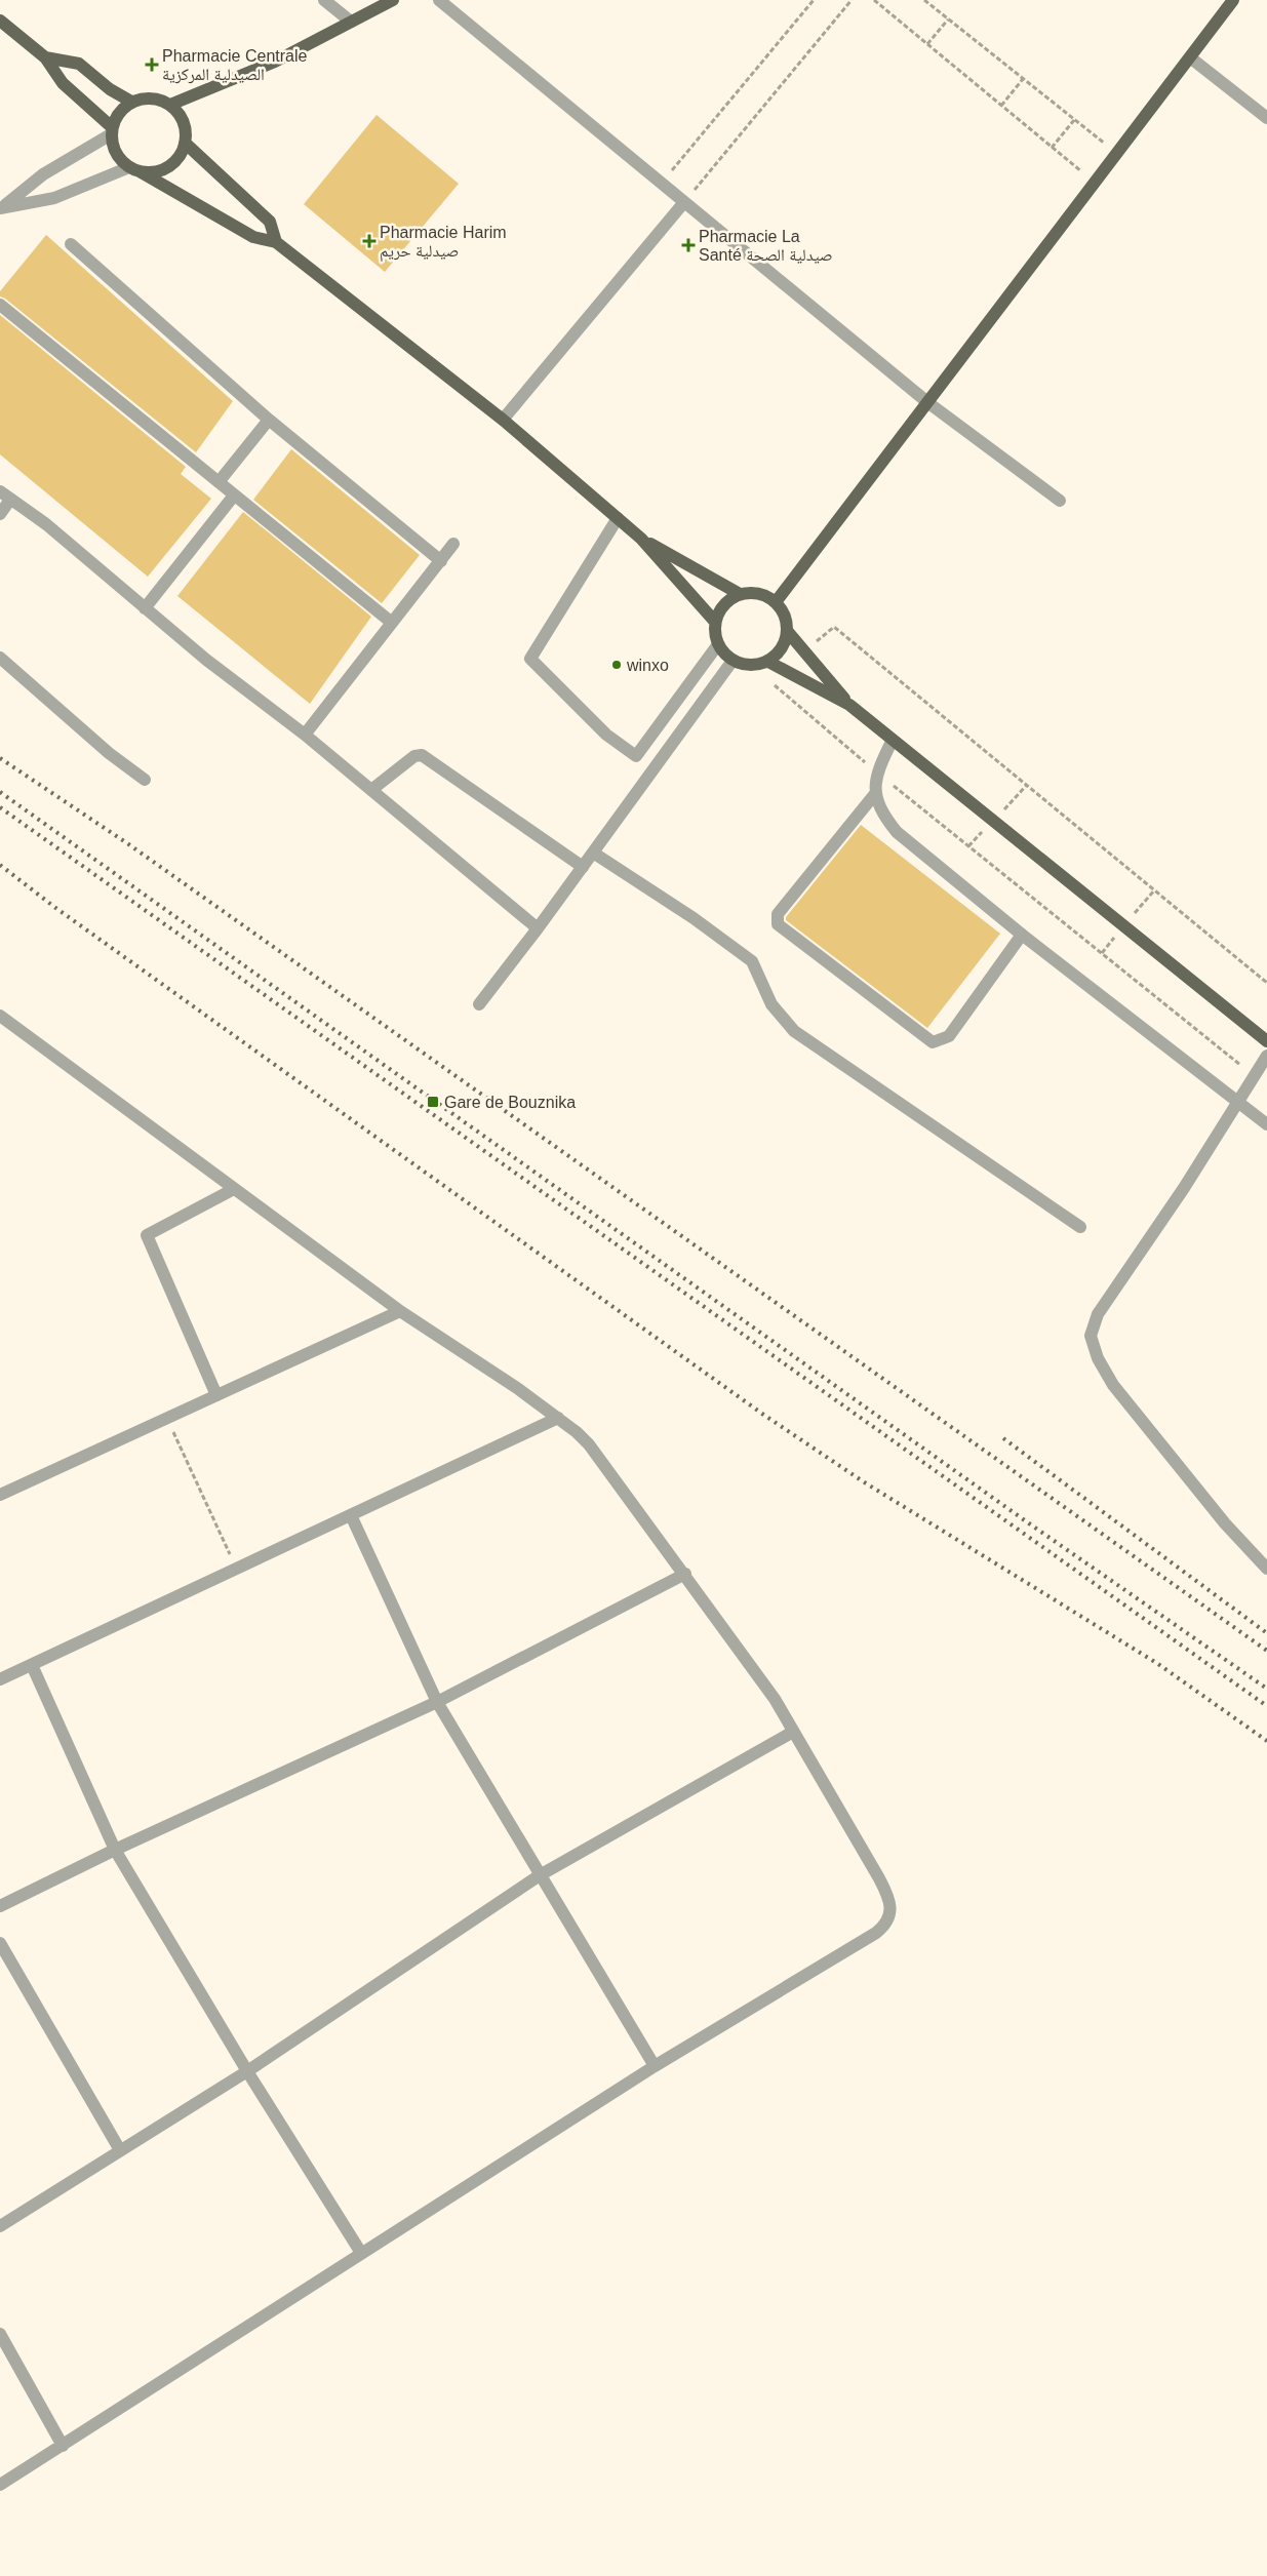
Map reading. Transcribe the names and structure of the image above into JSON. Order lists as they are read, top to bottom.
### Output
{
  "places": {
    "health": ["Pharmacie Centrale الصيدلية المركزية", "Pharmacie Harim صيدلية حريم", "Pharmacie La Santé صيدلية الصحة"],
    "other": ["winxo"],
    "transit": ["Gare de Bouznika"]
  }
}
